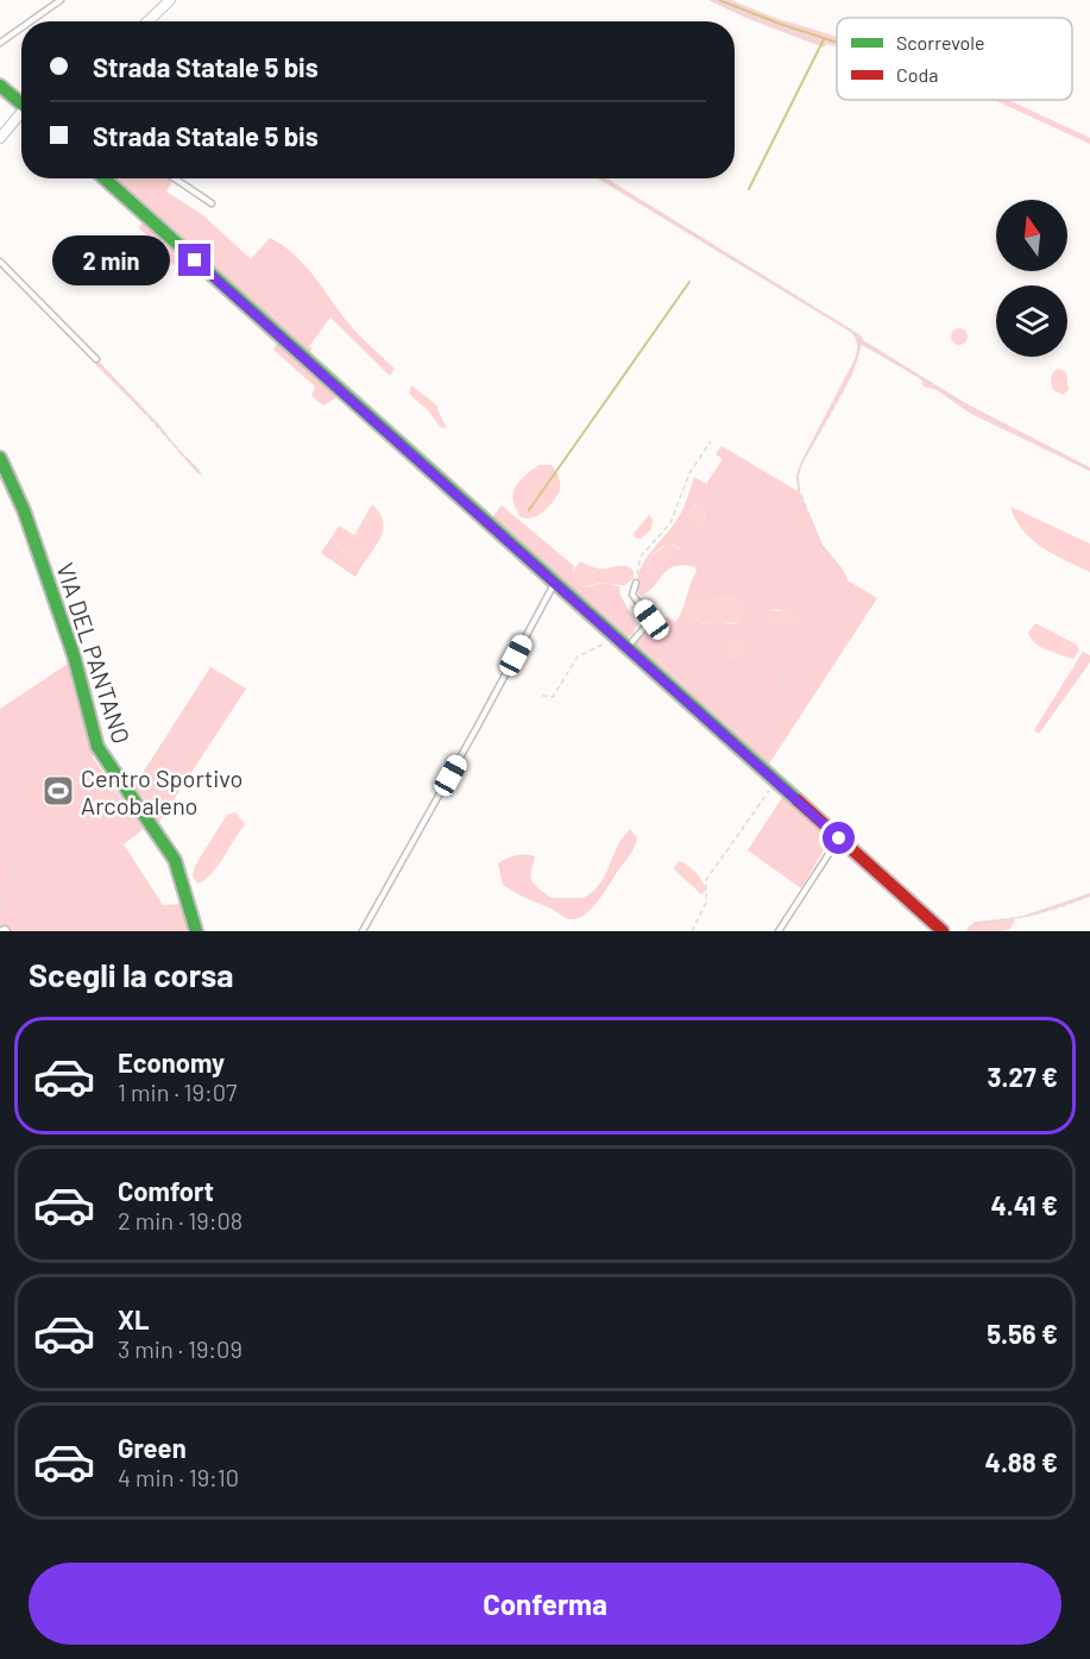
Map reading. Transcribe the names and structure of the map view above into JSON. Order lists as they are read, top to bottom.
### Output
{
  "streets": {
    "main road": ["VIA DEL PANTANO"]
  },
  "places": {
    "sports": ["Centro Sportivo Arcobaleno"]
  },
  "legend": ["Scorrevole", "Coda"],
  "north": "top",
  "page": {
    "banner": ["Strada Statale 5 bis", "Strada Statale 5 bis"],
    "bubble": "2 min",
    "heading": "Scegli la corsa",
    "list": [
      {
        "name": "Economy",
        "note": "1 min · 19:07",
        "value": "3.27 €"
      },
      {
        "name": "Comfort",
        "note": "2 min · 19:08",
        "value": "4.41 €"
      },
      {
        "name": "XL",
        "note": "3 min · 19:09",
        "value": "5.56 €"
      },
      {
        "name": "Green",
        "note": "4 min · 19:10",
        "value": "4.88 €"
      }
    ],
    "buttons": "Conferma"
  }
}
